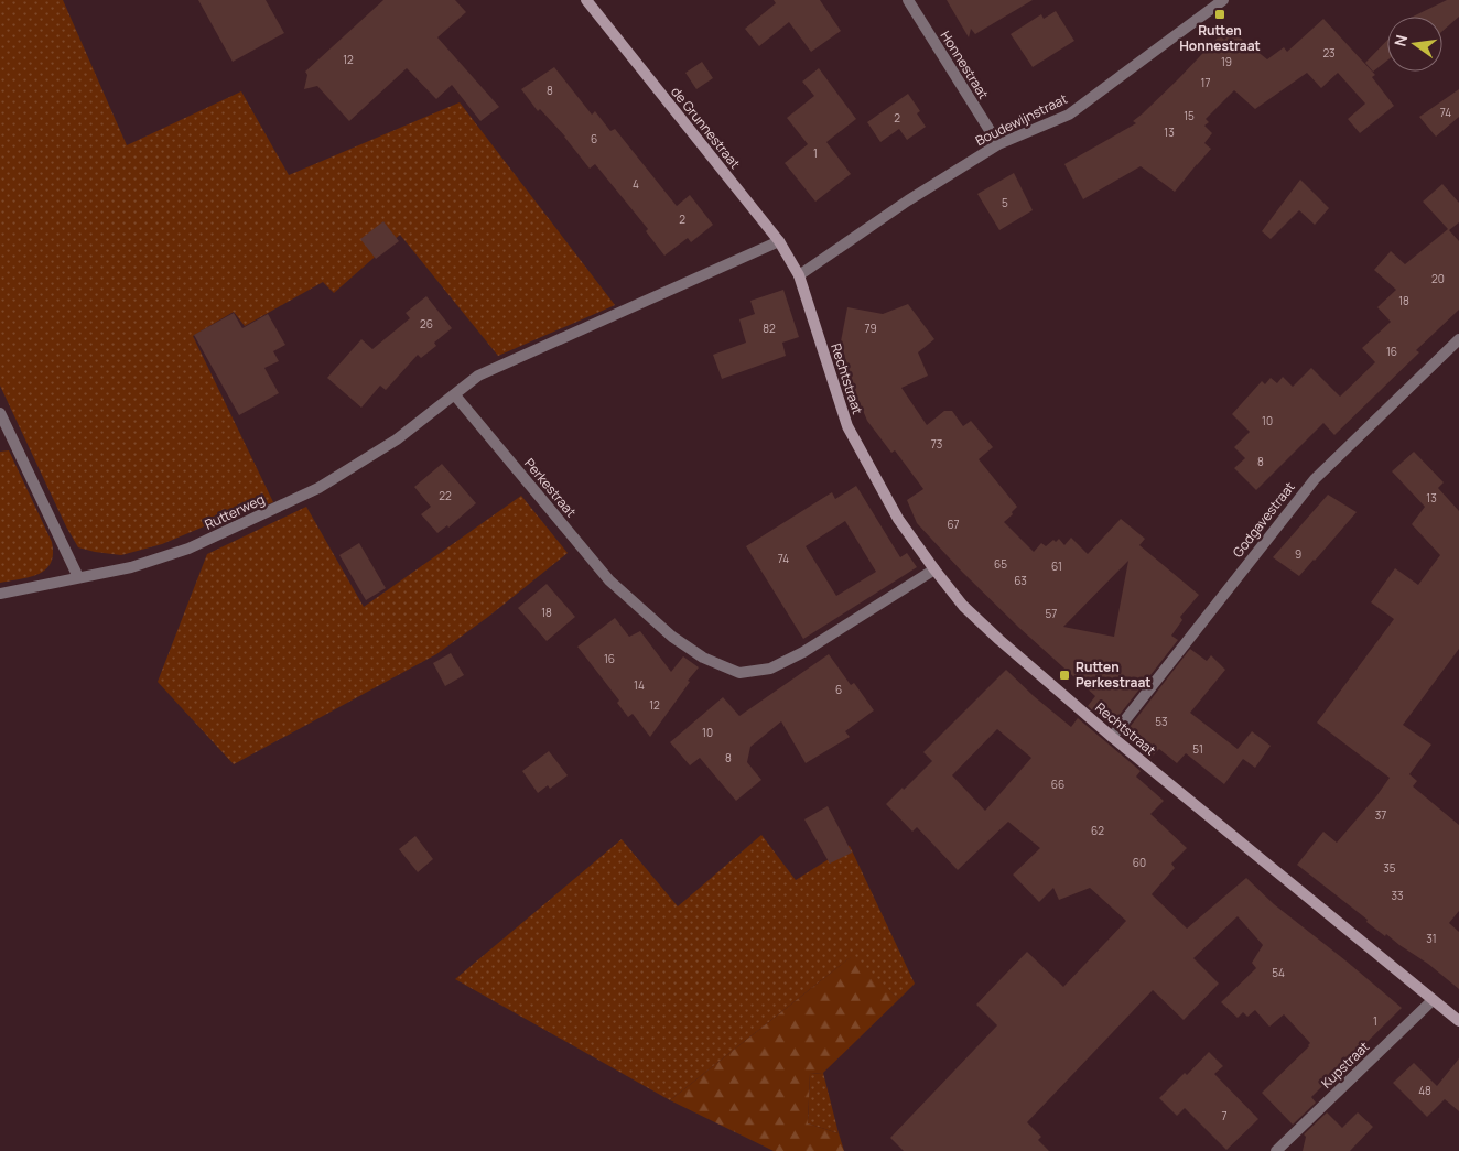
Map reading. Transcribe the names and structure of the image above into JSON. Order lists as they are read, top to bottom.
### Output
{
  "streets": {
    "street": [
      "Honnestraat",
      "Boudewijnstraat",
      "de Grunnestraat",
      "Rechtstraat",
      "Perkestraat",
      "Rutterweg",
      "Godgavestraat",
      "Kupstraat"
    ]
  },
  "crossings": [
    ["Honnestraat", "Boudewijnstraat"],
    ["Boudewijnstraat", "de Grunnestraat"],
    ["Boudewijnstraat", "Rechtstraat"],
    ["de Grunnestraat", "Rechtstraat"],
    ["Rechtstraat", "Perkestraat"],
    ["Rechtstraat", "Godgavestraat"],
    ["Rechtstraat", "Kupstraat"],
    ["Perkestraat", "Rutterweg"]
  ],
  "places": {
    "transit": ["Rutten Honnestraat", "Rutten Perkestraat"]
  },
  "house_numbers": [
    "23",
    "12",
    "19",
    "17",
    "8",
    "74",
    "15",
    "2",
    "13",
    "6",
    "1",
    "4",
    "5",
    "2",
    "20",
    "18",
    "26",
    "82",
    "79",
    "16",
    "10",
    "73",
    "8",
    "22",
    "13",
    "67",
    "9",
    "74",
    "65",
    "61",
    "63",
    "18",
    "57",
    "16",
    "14",
    "6",
    "12",
    "53",
    "10",
    "51",
    "8",
    "66",
    "37",
    "62",
    "60",
    "35",
    "33",
    "31",
    "54",
    "1",
    "48",
    "7"
  ],
  "north": "left"
}
